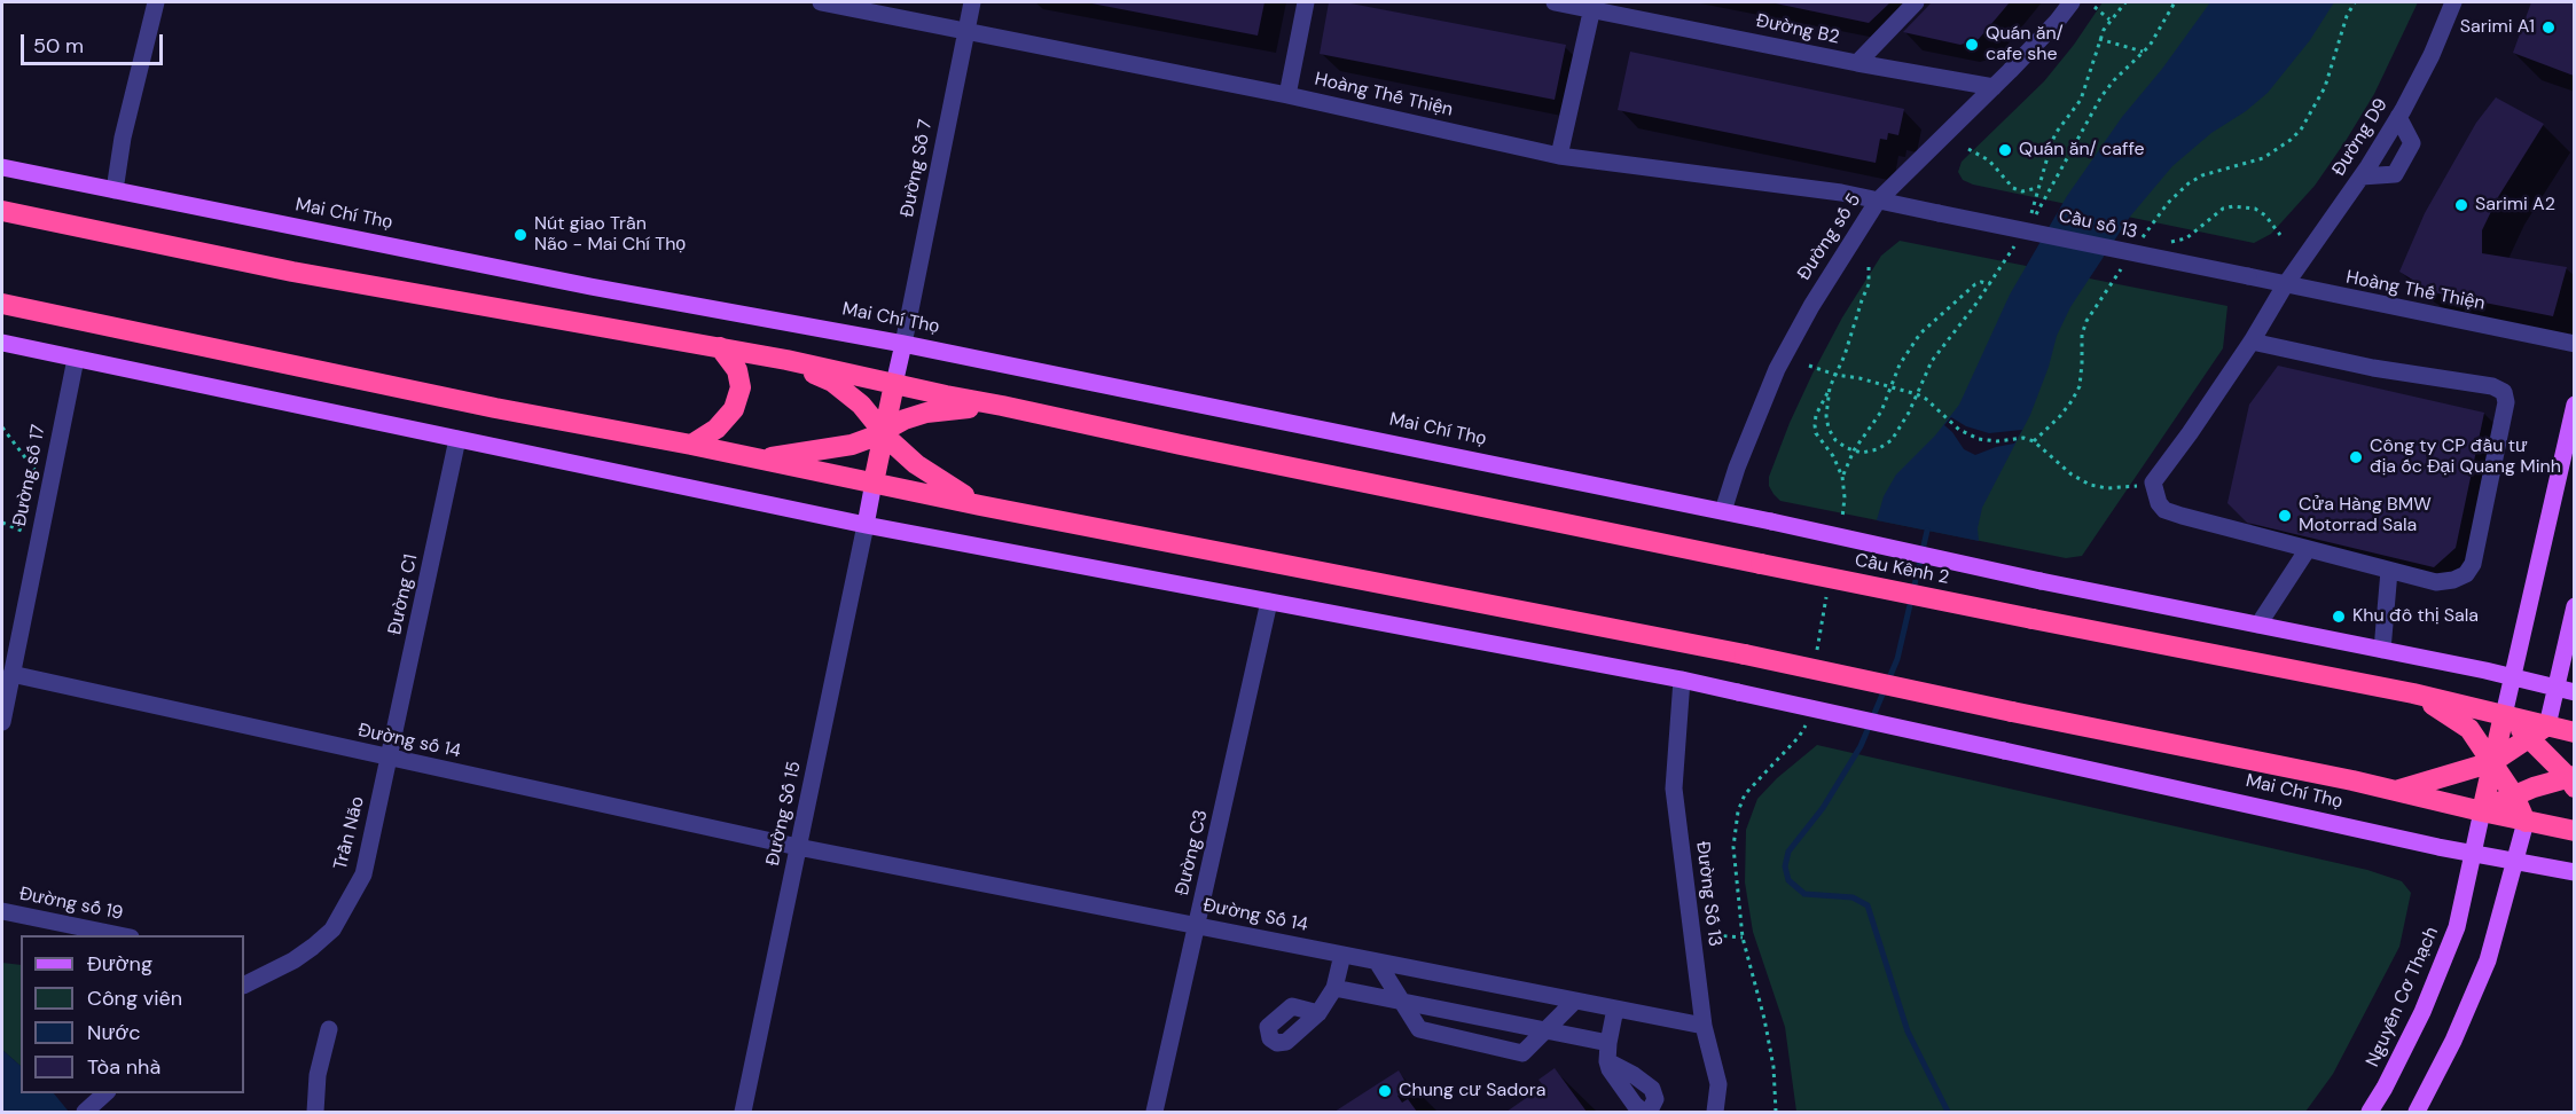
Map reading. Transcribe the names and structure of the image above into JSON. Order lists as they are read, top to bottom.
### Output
{
  "streets": {
    "highway": ["Mai Chí Thọ", "Cầu Kênh 2"],
    "main road": ["Nguyễn Cơ Thạch"],
    "street": [
      "Đường B2",
      "Hoàng Thế Thiện",
      "Đường D9",
      "Đường Số 7",
      "Cầu số 13",
      "Đường số 5",
      "Đường số 17",
      "Đường C1",
      "Đường số 14",
      "Đường Số 15",
      "Trần Não",
      "Đường C3",
      "Đường Số 13",
      "Đường số 19",
      "Đường Số 14"
    ]
  },
  "crossings": [
    ["Đường B2", "Đường số 5"],
    ["Hoàng Thế Thiện", "Đường D9"],
    ["Hoàng Thế Thiện", "Đường Số 7"],
    ["Hoàng Thế Thiện", "Cầu số 13"],
    ["Hoàng Thế Thiện", "Đường số 5"],
    ["Đường Số 7", "Mai Chí Thọ"],
    ["Mai Chí Thọ", "Đường số 5"],
    ["Mai Chí Thọ", "Cầu Kênh 2"],
    ["Mai Chí Thọ", "Đường Số 13"],
    ["Mai Chí Thọ", "Nguyễn Cơ Thạch"],
    ["Đường số 17", "Đường số 14"],
    ["Đường C1", "Đường số 14"],
    ["Đường C1", "Trần Não"],
    ["Đường số 14", "Đường Số 15"],
    ["Đường số 14", "Trần Não"],
    ["Đường số 14", "Đường Số 14"],
    ["Đường Số 15", "Đường Số 14"],
    ["Đường C3", "Đường Số 14"],
    ["Đường Số 13", "Đường Số 14"]
  ],
  "places": [
    "Sarimi A1",
    "Quán ăn/ cafe she",
    "Quán ăn/ caffe",
    "Sarimi A2",
    "Nút giao Trần Não - Mai Chí Thọ",
    "Công ty CP đầu tư địa ốc Đại Quang Minh",
    "Cửa Hàng BMW Motorrad Sala",
    "Khu đô thị Sala",
    "Chung cư Sadora"
  ],
  "legend": [
    "Đường",
    "Công viên",
    "Nước",
    "Tòa nhà"
  ],
  "scale_bar": "50 m"
}
